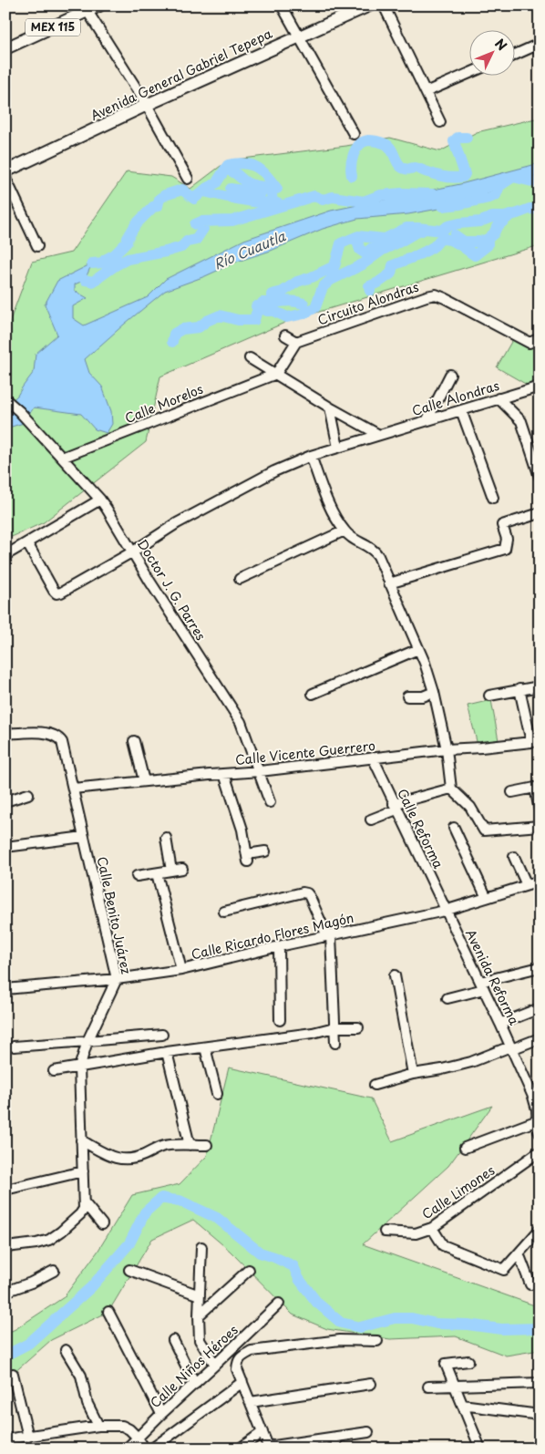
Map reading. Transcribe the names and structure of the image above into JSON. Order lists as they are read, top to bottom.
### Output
{
  "streets": {
    "main road": ["MEX 115", "Avenida General Gabriel Tepepa"],
    "street": [
      "Circuito Alondras",
      "Calle Alondras",
      "Calle Morelos",
      "Doctor J. G. Parres",
      "Calle Vicente Guerrero",
      "Calle Reforma",
      "Calle Benito Juárez",
      "Calle Ricardo Flores Magón",
      "Avenida Reforma",
      "Calle Limones",
      "Calle Niños Héroes"
    ]
  },
  "crossings": [
    ["Calle Alondras", "Doctor J. G. Parres"],
    ["Calle Morelos", "Doctor J. G. Parres"],
    ["Doctor J. G. Parres", "Calle Vicente Guerrero"],
    ["Calle Vicente Guerrero", "Calle Reforma"],
    ["Calle Vicente Guerrero", "Calle Benito Juárez"],
    ["Calle Reforma", "Calle Ricardo Flores Magón"],
    ["Calle Reforma", "Avenida Reforma"],
    ["Calle Benito Juárez", "Calle Ricardo Flores Magón"],
    ["Calle Ricardo Flores Magón", "Avenida Reforma"]
  ],
  "water": ["Río Cuautla"],
  "north": "top right"
}
